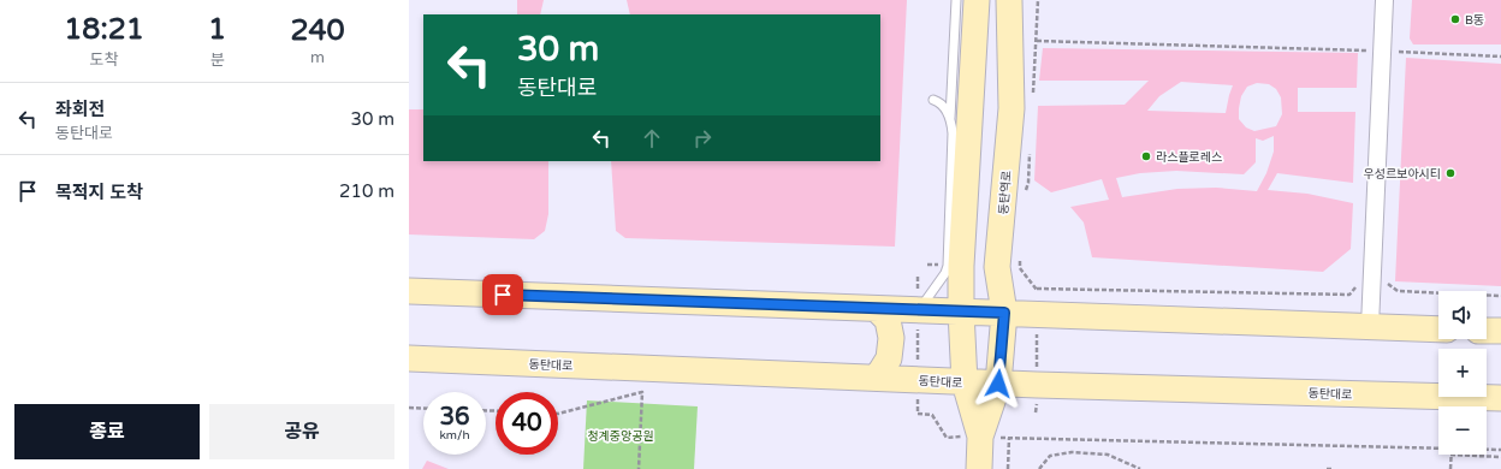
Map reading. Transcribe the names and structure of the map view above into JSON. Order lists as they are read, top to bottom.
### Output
{
  "streets": {
    "main road": ["동탄역로", "동탄대로"]
  },
  "crossings": [
    ["동탄역로", "동탄대로"]
  ],
  "parks": ["청계중앙공원"],
  "places": ["B동", "라스플로레스", "우성르보아시티"],
  "page": {
    "eta": [
      "18:21",
      "도착",
      "1",
      "분",
      "240",
      "m"
    ],
    "turn": ["30 m", "동탄대로"],
    "list": [
      {
        "name": "좌회전",
        "note": "동탄대로",
        "value": "30 m"
      },
      {
        "name": "목적지 도착",
        "value": "210 m"
      }
    ],
    "map_buttons": ["+", "−"],
    "speed": "36 km/h",
    "limit": "40",
    "buttons": ["종료", "공유"]
  }
}
